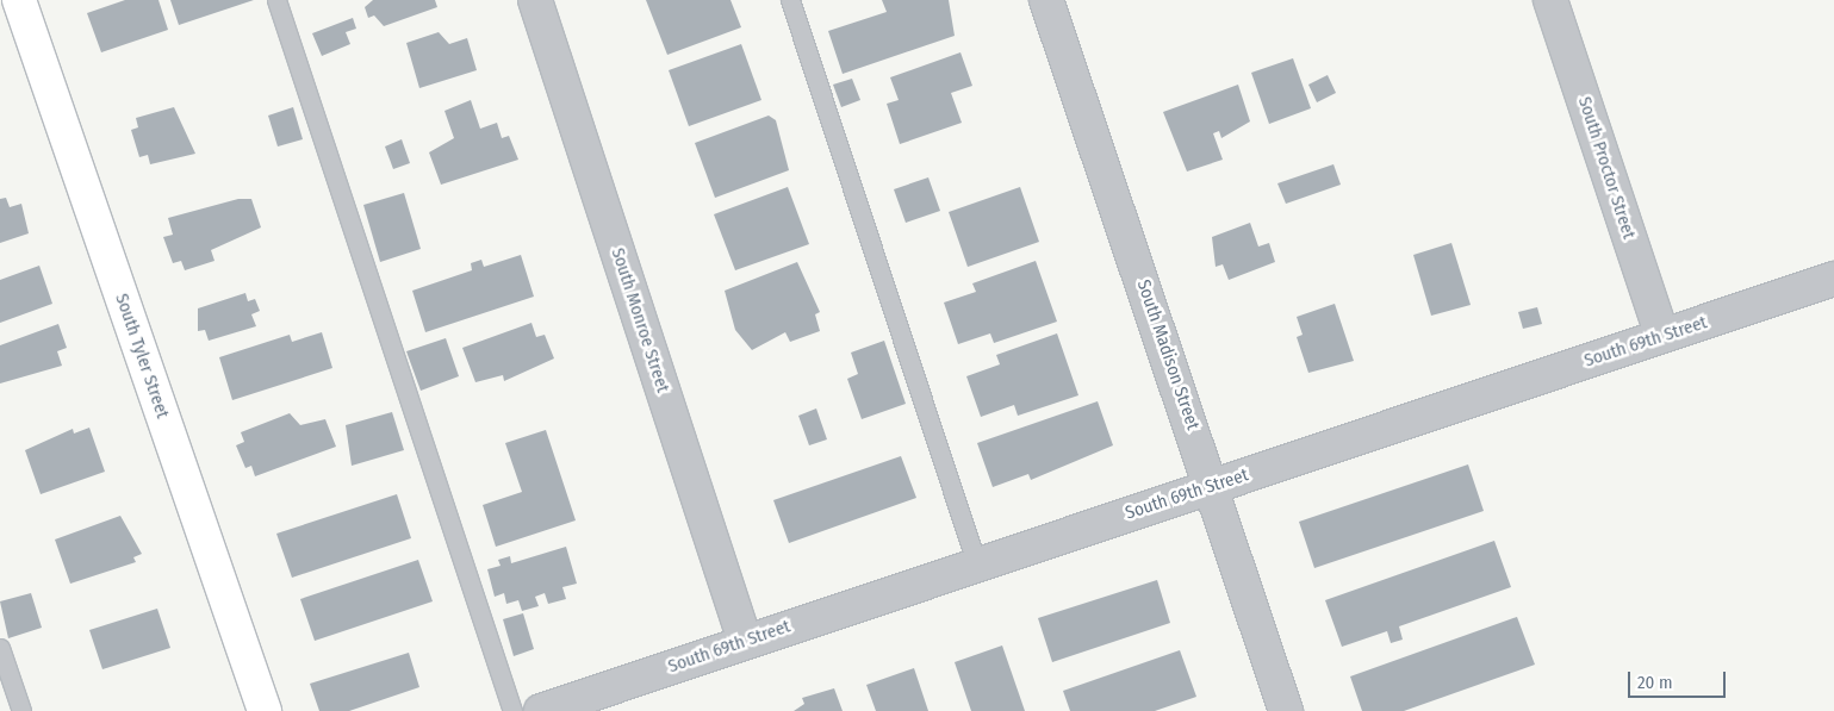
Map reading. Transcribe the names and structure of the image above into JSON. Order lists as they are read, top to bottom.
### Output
{
  "streets": {
    "street": [
      "South Proctor Street",
      "South Monroe Street",
      "South 69th Street",
      "South Madison Street",
      "South Tyler Street"
    ]
  },
  "crossings": [
    ["South Proctor Street", "South 69th Street"],
    ["South Monroe Street", "South 69th Street"],
    ["South 69th Street", "South Madison Street"]
  ],
  "scale_bar": "20 m"
}
